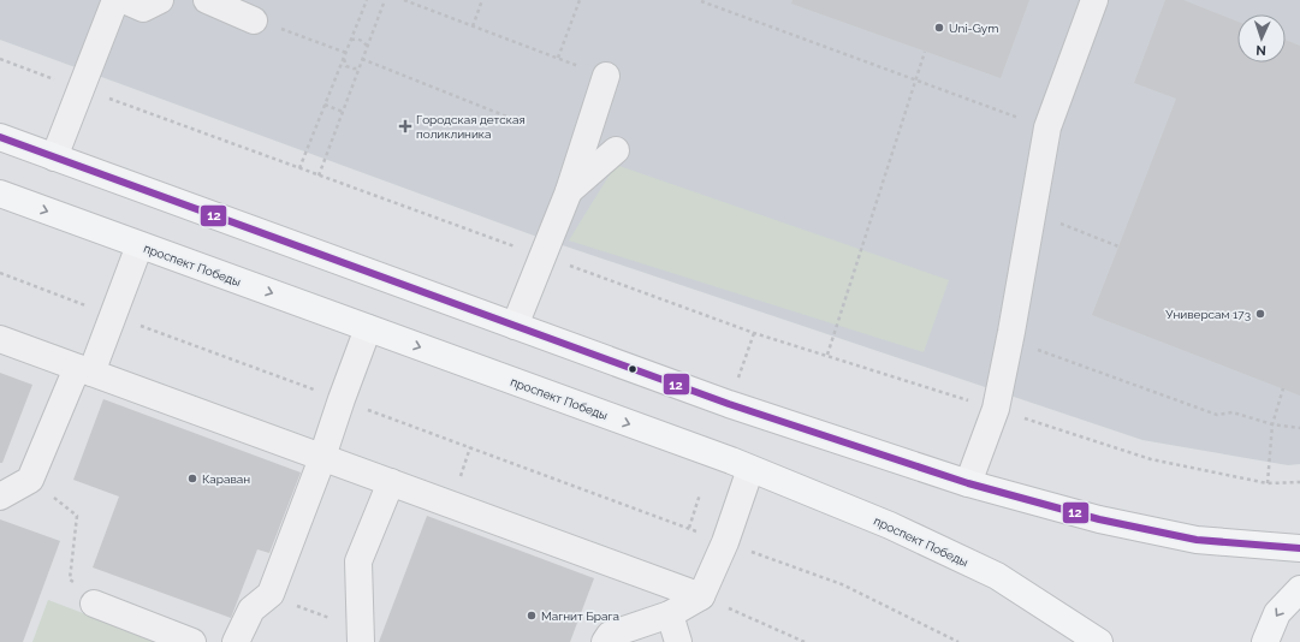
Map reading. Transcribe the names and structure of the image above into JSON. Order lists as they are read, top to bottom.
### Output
{
  "streets": {
    "main road": ["проспект Победы"]
  },
  "places": {
    "other": [
      "Uni-Gym",
      "Универсам 173",
      "Караван",
      "Магнит Брага"
    ],
    "health": ["Городская детская поликлиника"]
  },
  "lines": ["transit line 12"],
  "north": "bottom"
}
